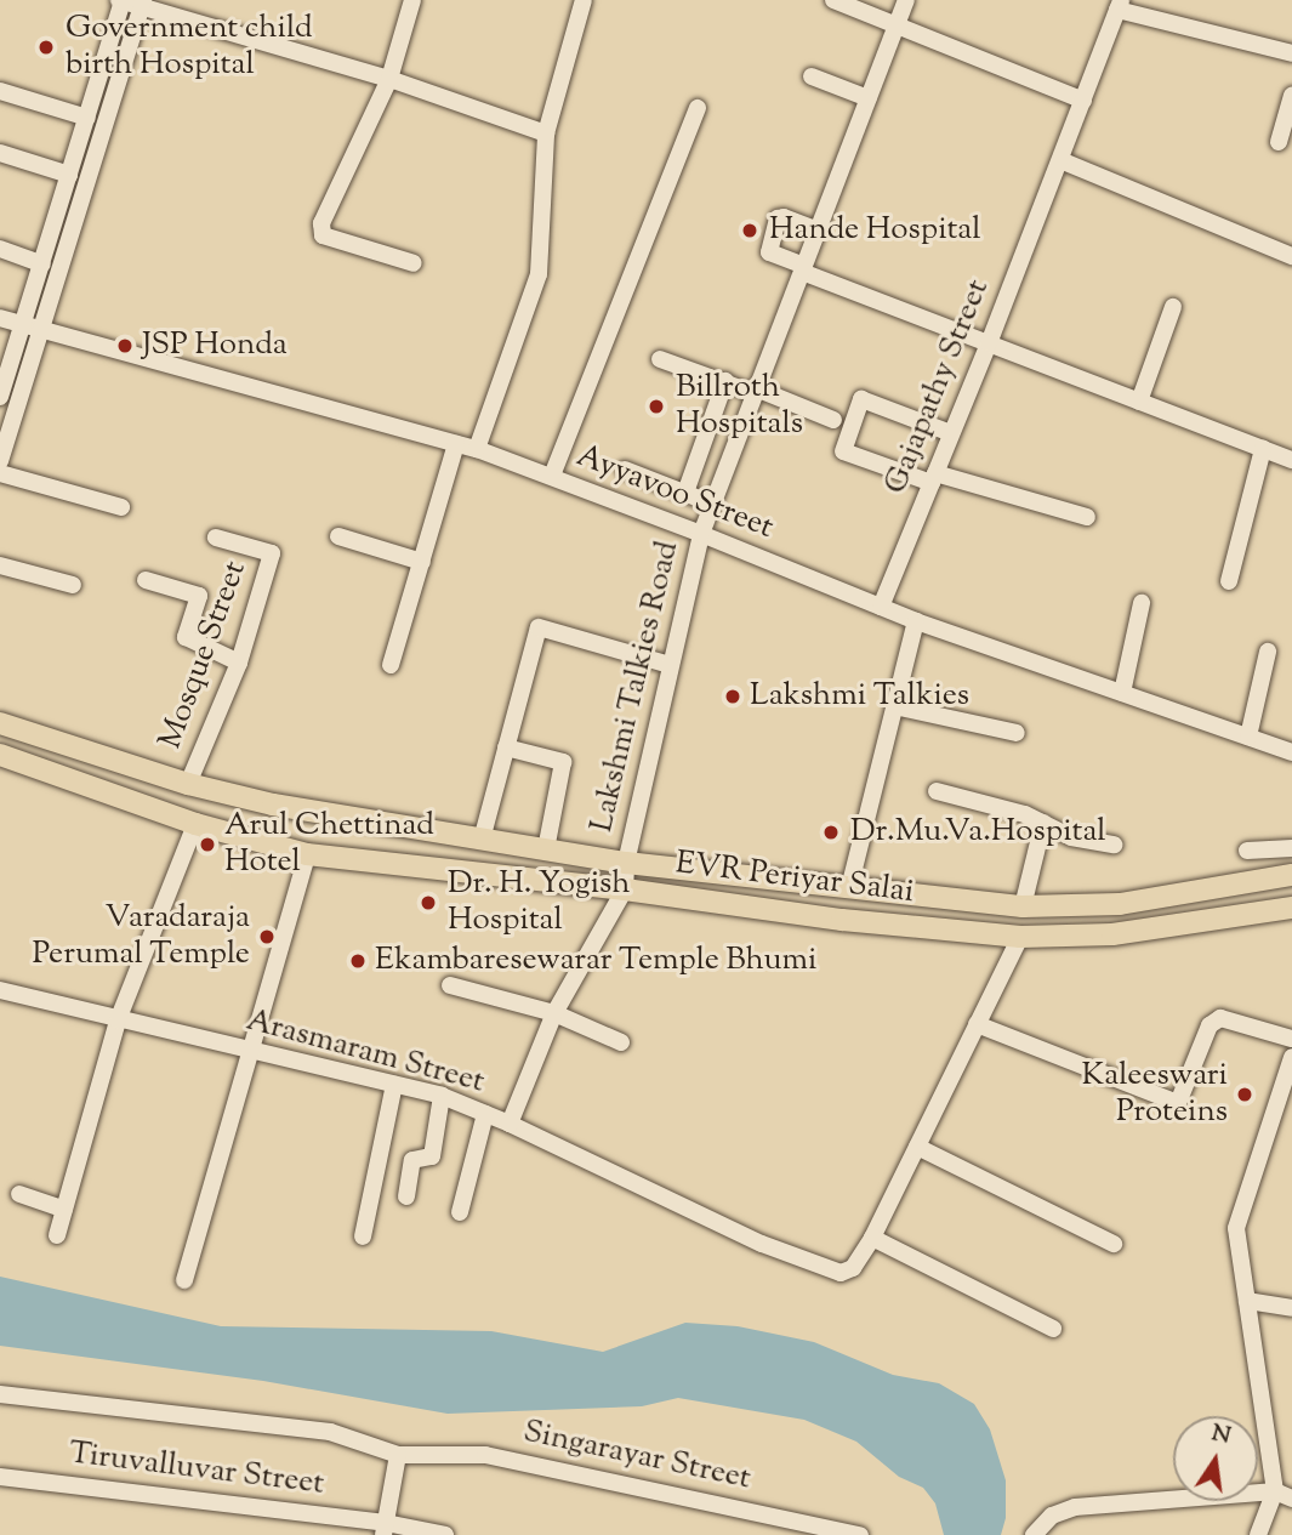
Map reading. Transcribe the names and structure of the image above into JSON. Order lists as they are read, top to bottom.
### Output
{
  "streets": {
    "main road": ["EVR Periyar Salai"],
    "street": [
      "Gajapathy Street",
      "Ayyavoo Street",
      "Mosque Street",
      "Lakshmi Talkies Road",
      "Arasmaram Street",
      "Singarayar Street",
      "Tiruvalluvar Street"
    ]
  },
  "crossings": [
    ["Gajapathy Street", "Ayyavoo Street"],
    ["Ayyavoo Street", "Lakshmi Talkies Road"],
    ["Mosque Street", "EVR Periyar Salai"],
    ["Lakshmi Talkies Road", "EVR Periyar Salai"]
  ],
  "places": [
    "Government child birth Hospital",
    "Hande Hospital",
    "JSP Honda",
    "Billroth Hospitals",
    "Lakshmi Talkies",
    "Dr.Mu.Va.Hospital",
    "Arul Chettinad Hotel",
    "Dr. H. Yogish Hospital",
    "Varadaraja Perumal Temple",
    "Ekambaresewarar Temple Bhumi",
    "Kaleeswari Proteins"
  ],
  "north": "top"
}
